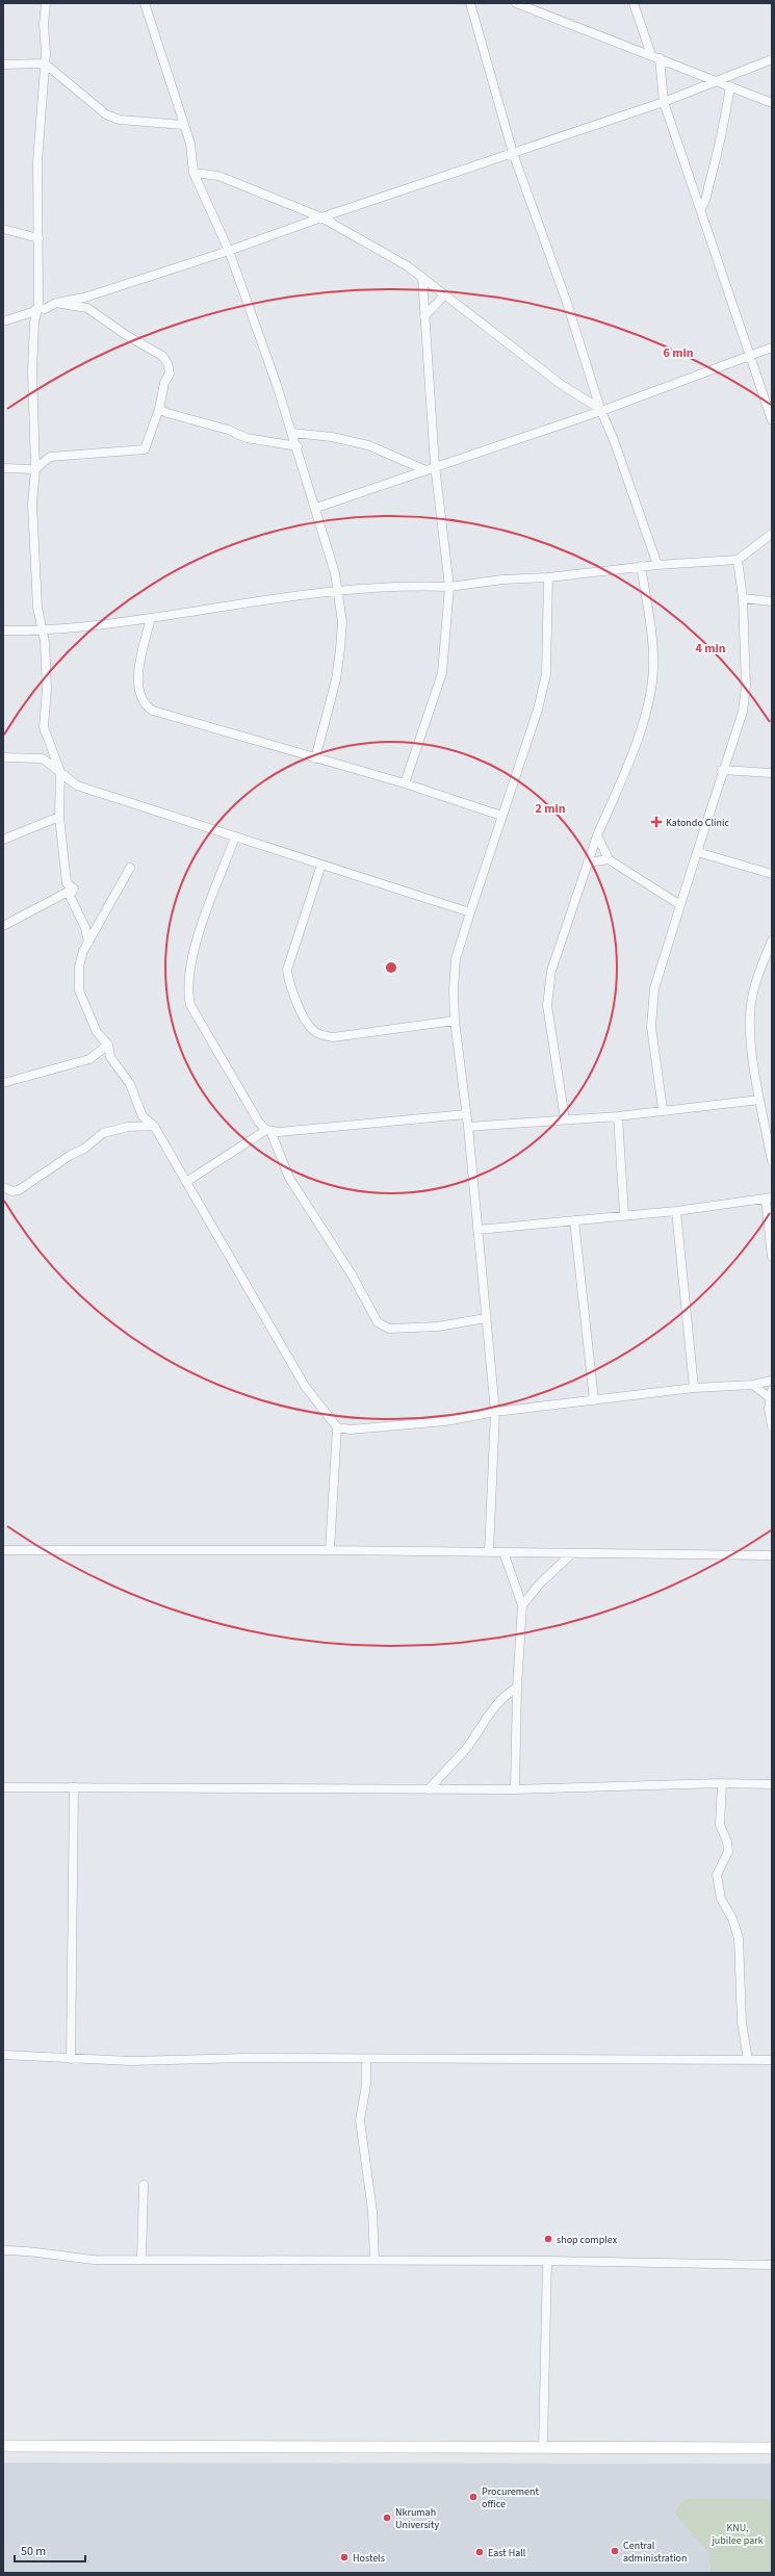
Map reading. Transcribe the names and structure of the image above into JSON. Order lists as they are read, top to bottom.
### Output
{
  "parks": ["KNU, jubilee park"],
  "places": {
    "health": ["Katondo Clinic"],
    "other": [
      "shop complex",
      "Procurement office",
      "Nkrumah University",
      "Central administration",
      "East Hall",
      "Hostels"
    ]
  },
  "scale_bar": "50 m",
  "rings": ["6 min", "4 min", "2 min"]
}
